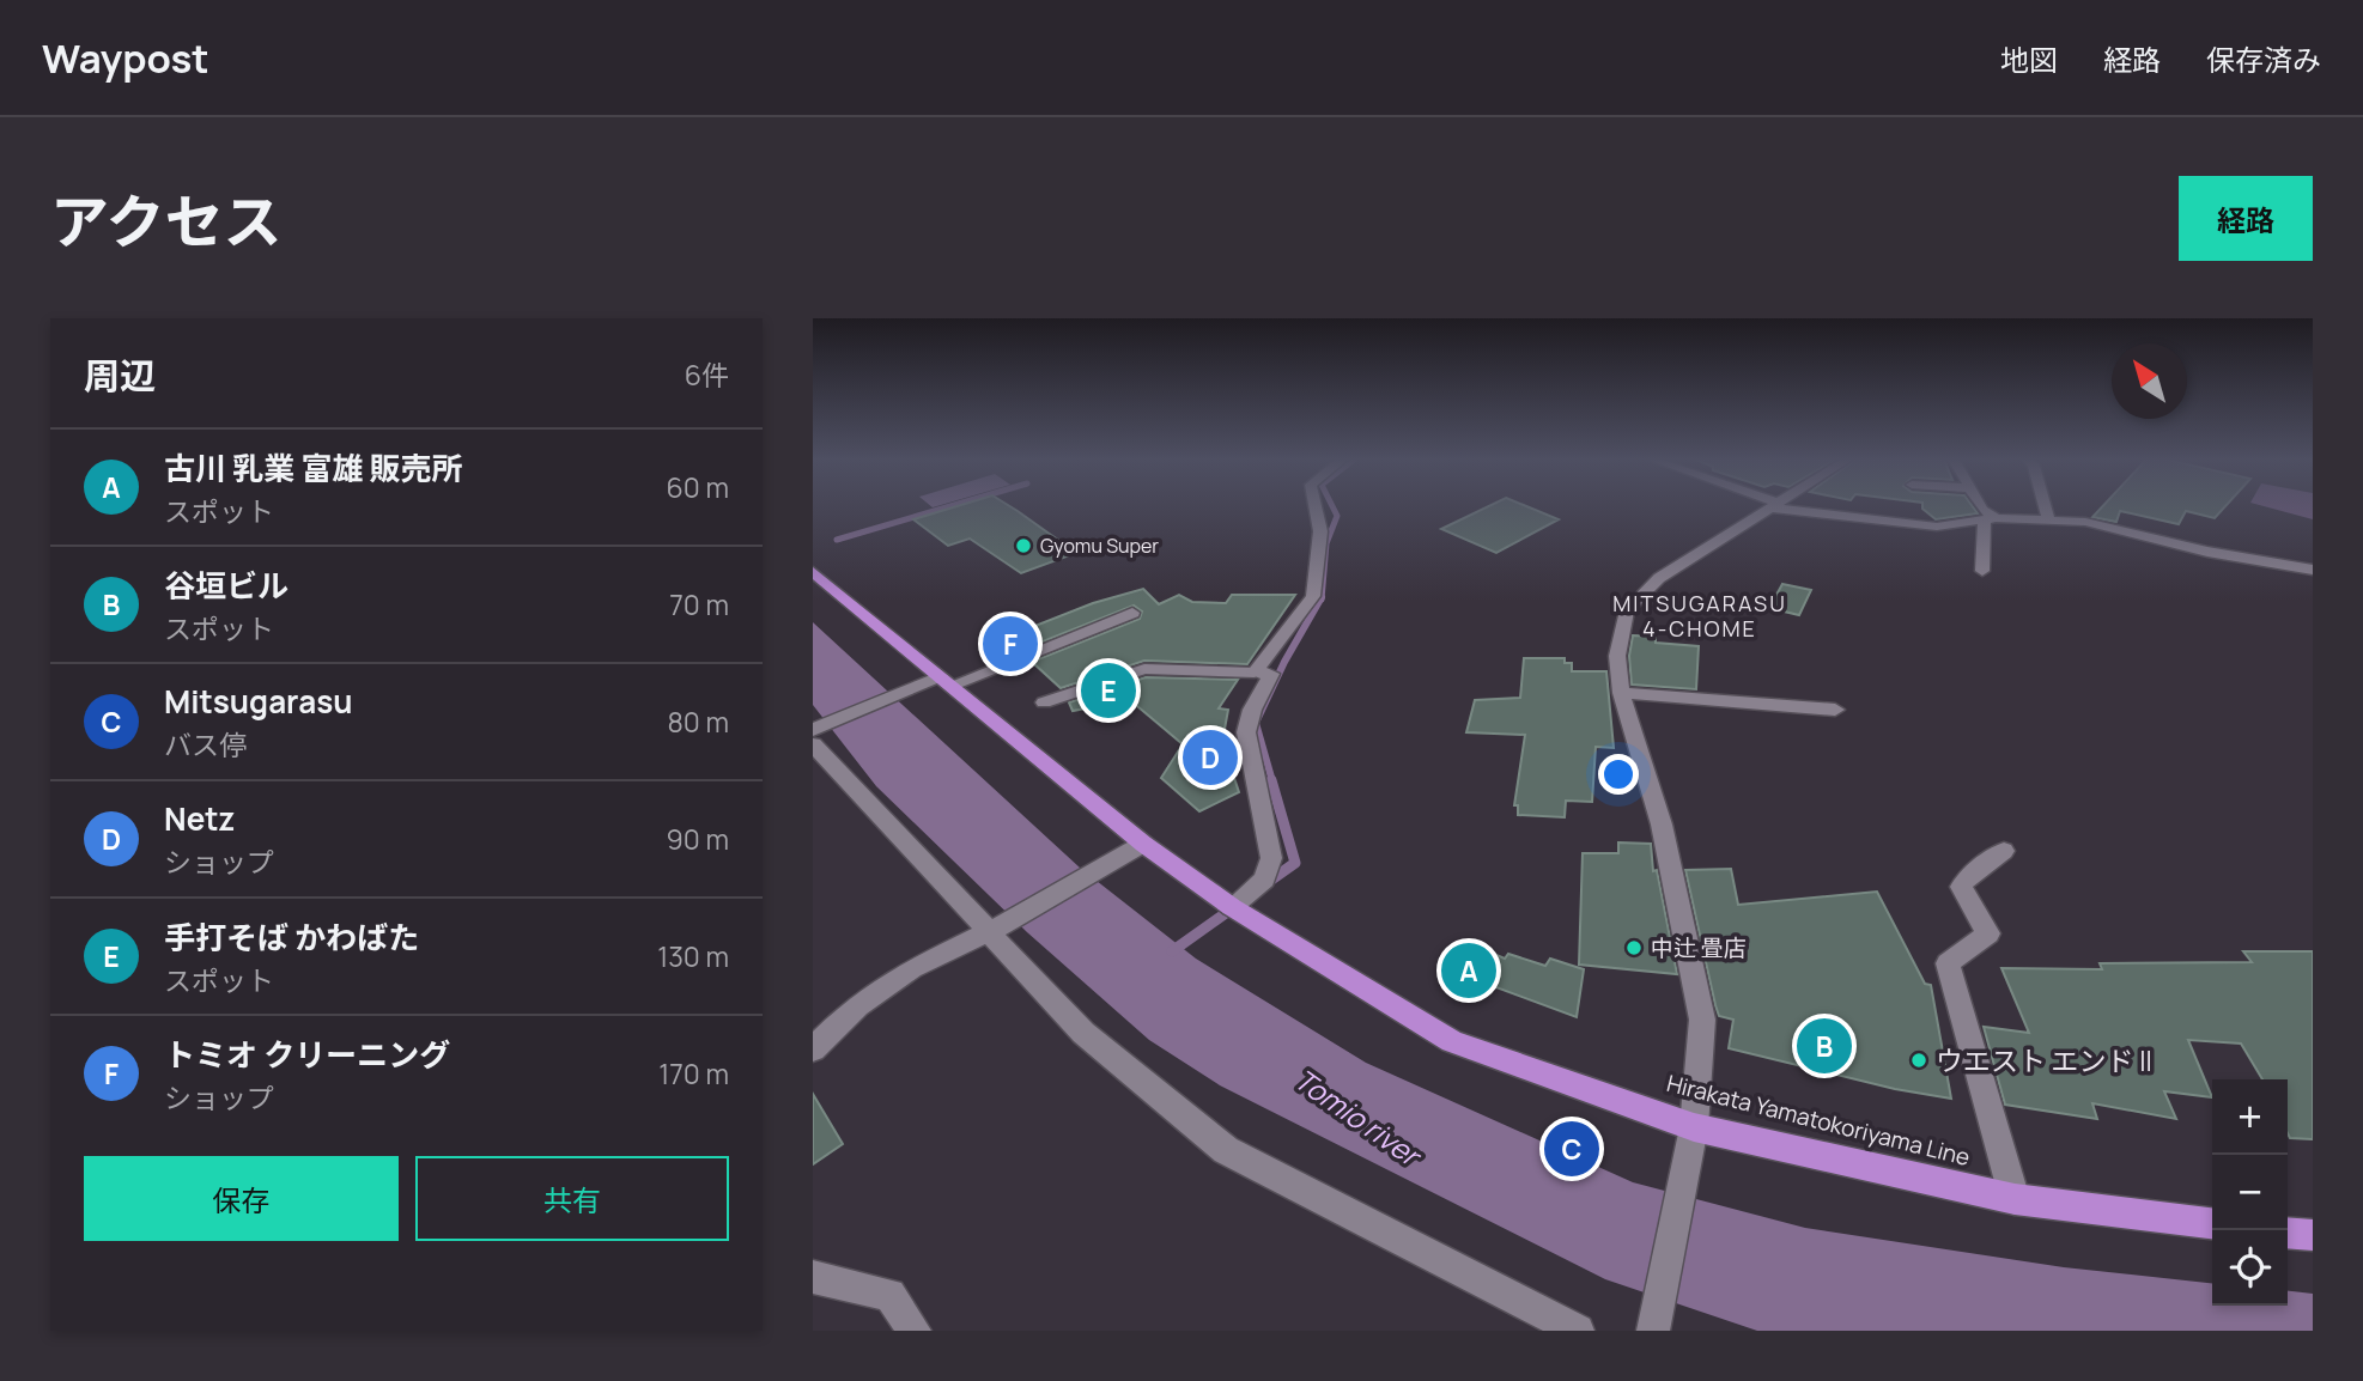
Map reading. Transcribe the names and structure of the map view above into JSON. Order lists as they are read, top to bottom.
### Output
{
  "streets": {
    "main road": ["Hirakata Yamatokoriyama Line"]
  },
  "districts": ["MITSUGARASU 4-CHOME"],
  "water": ["Tomio river"],
  "places": ["Gyomu Super", "中辻 畳店", "ウエスト エンド II"],
  "north": "top left",
  "page": {
    "header": "Waypost",
    "nav": ["地図", "経路", "保存済み"],
    "title": "アクセス",
    "buttons": [
      "経路",
      ["保存", "共有"]
    ],
    "heading": ["周辺", "6件"],
    "list": [
      {
        "mark": "A",
        "name": "古川 乳業 富雄 販売所",
        "note": "スポット",
        "value": "60 m"
      },
      {
        "mark": "B",
        "name": "谷垣ビル",
        "note": "スポット",
        "value": "70 m"
      },
      {
        "mark": "C",
        "name": "Mitsugarasu",
        "note": "バス停",
        "value": "80 m"
      },
      {
        "mark": "D",
        "name": "Netz",
        "note": "ショップ",
        "value": "90 m"
      },
      {
        "mark": "E",
        "name": "手打そば かわばた",
        "note": "スポット",
        "value": "130 m"
      },
      {
        "mark": "F",
        "name": "トミオ クリーニング",
        "note": "ショップ",
        "value": "170 m"
      }
    ],
    "pins": [
      "F",
      "E",
      "D",
      "A",
      "B",
      "C"
    ],
    "map_buttons": ["+", "−"]
  }
}
